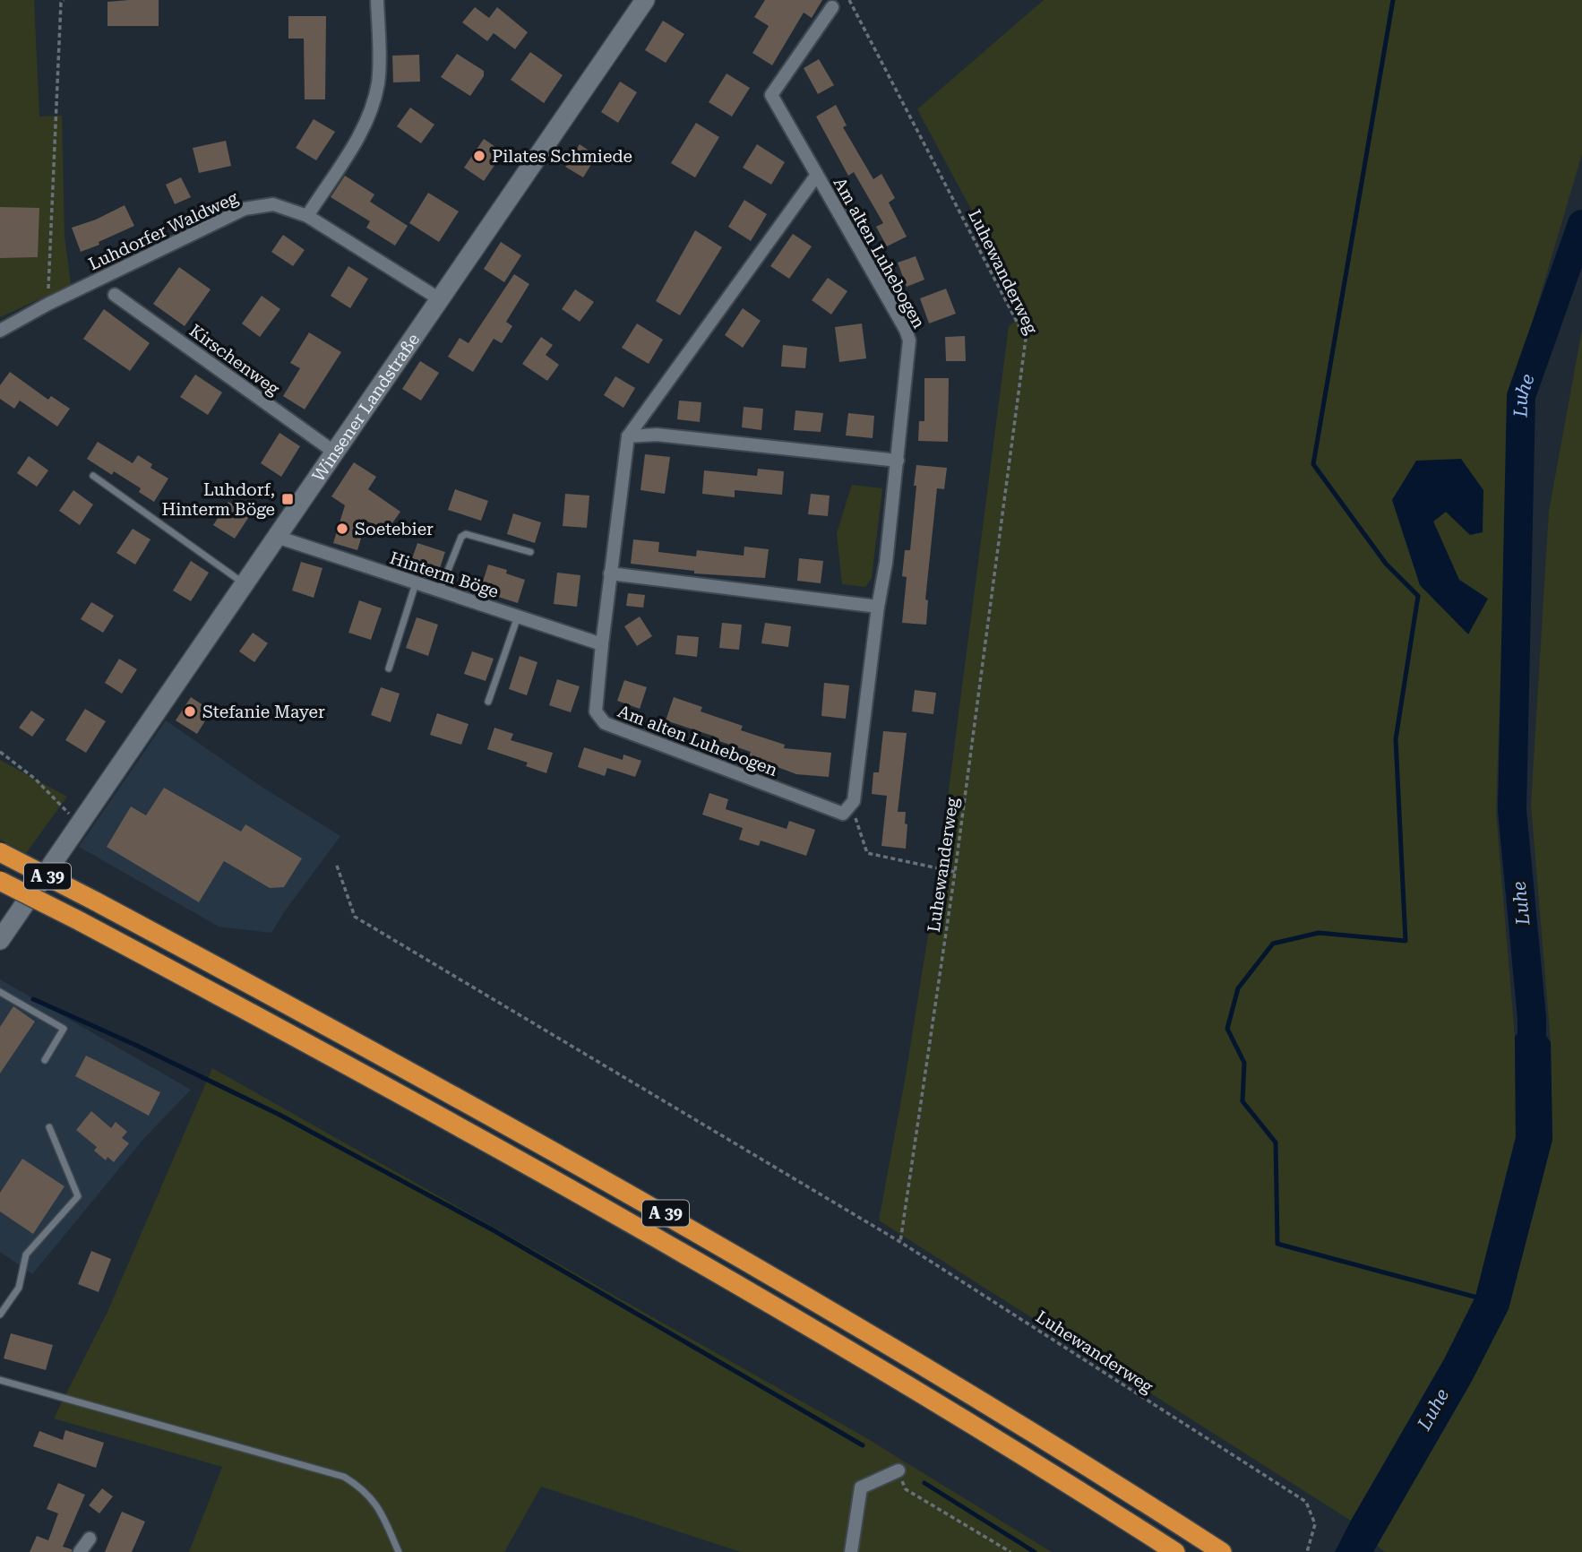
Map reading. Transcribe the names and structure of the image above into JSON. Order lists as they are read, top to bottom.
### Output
{
  "streets": {
    "highway": ["A 39"],
    "main road": ["Winsener Landstraße"],
    "street": [
      "Luhdorfer Waldweg",
      "Am alten Luhebogen",
      "Kirschenweg",
      "Hinterm Böge"
    ],
    "path": ["Luhewanderweg"]
  },
  "crossings": [
    ["Luhdorfer Waldweg", "Winsener Landstraße"],
    ["Am alten Luhebogen", "Hinterm Böge"],
    ["Kirschenweg", "Winsener Landstraße"],
    ["Winsener Landstraße", "Hinterm Böge"]
  ],
  "water": ["Luhe"],
  "places": {
    "other": ["Pilates Schmiede", "Soetebier", "Stefanie Mayer"],
    "transit": ["Luhdorf, Hinterm Böge"]
  }
}
